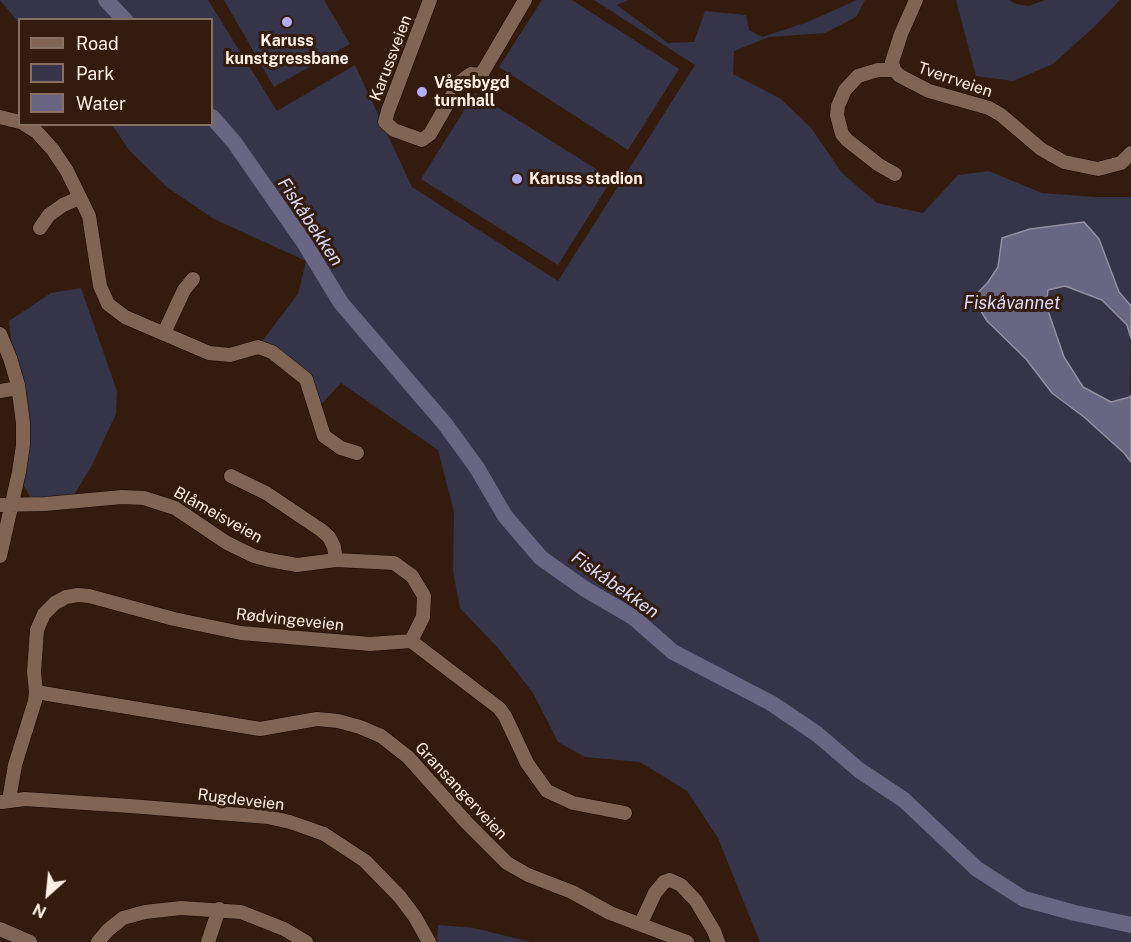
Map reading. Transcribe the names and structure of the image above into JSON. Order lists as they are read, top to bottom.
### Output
{
  "streets": {
    "street": [
      "Karussveien",
      "Tverrveien",
      "Blåmeisveien",
      "Rødvingeveien",
      "Gransangerveien",
      "Rugdeveien"
    ]
  },
  "crossings": [
    ["Blåmeisveien", "Rødvingeveien"],
    ["Rødvingeveien", "Gransangerveien"],
    ["Rødvingeveien", "Rugdeveien"]
  ],
  "water": ["Fiskåbekken", "Fiskåvannet"],
  "places": ["Karuss kunstgressbane", "Vågsbygd turnhall", "Karuss stadion"],
  "legend": ["Road", "Park", "Water"],
  "north": "bottom left"
}
